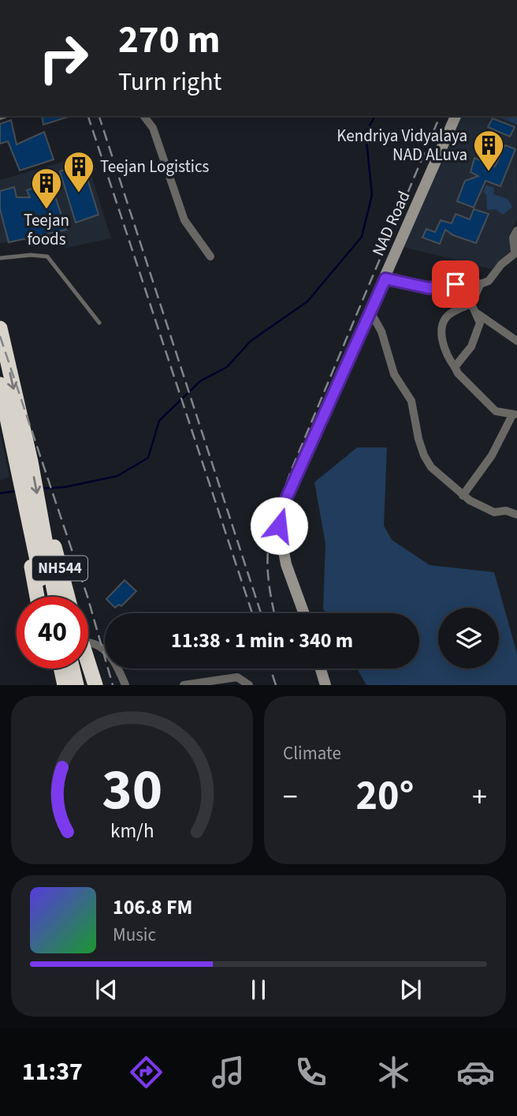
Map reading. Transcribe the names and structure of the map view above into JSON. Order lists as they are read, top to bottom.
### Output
{
  "streets": {
    "highway": ["NH544"],
    "street": ["NAD Road"]
  },
  "places": {
    "building": ["Kendriya Vidyalaya NAD ALuva", "Teejan Logistics", "Teejan foods"]
  },
  "page": {
    "turn": ["270 m", "Turn right"],
    "limit": "40",
    "trip": "11:38 · 1 min · 340 m",
    "tile": "Climate",
    "heat": ["−", "20°", "+"],
    "song": ["106.8 FM", "Music"],
    "tabs": "11:37",
    "gauge": ["30", "km/h"]
  }
}
